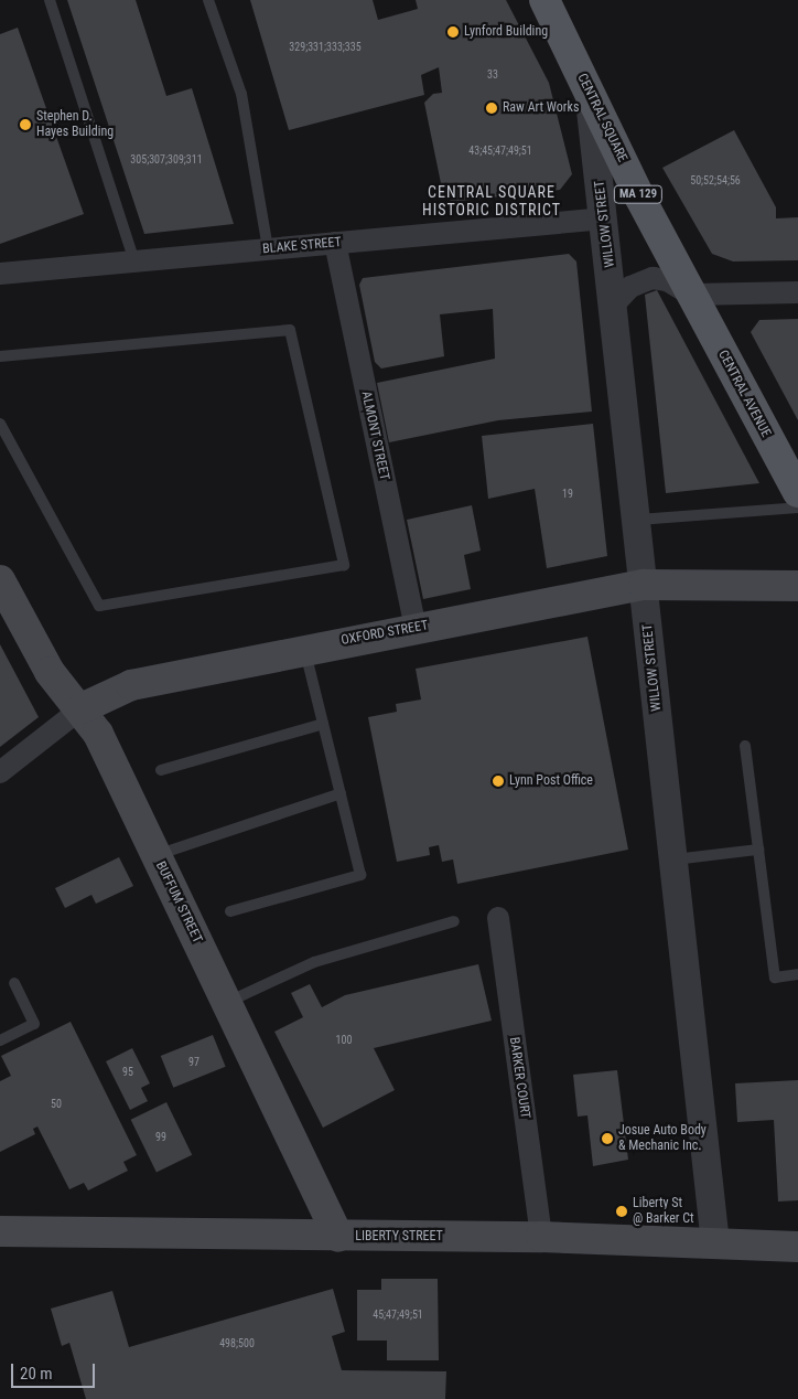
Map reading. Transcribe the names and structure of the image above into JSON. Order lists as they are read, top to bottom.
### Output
{
  "streets": {
    "main road": [
      "CENTRAL SQUARE",
      "MA 129",
      "CENTRAL AVENUE",
      "OXFORD STREET",
      "BUFFUM STREET",
      "LIBERTY STREET"
    ],
    "street": [
      "WILLOW STREET",
      "BLAKE STREET",
      "ALMONT STREET",
      "BARKER COURT"
    ]
  },
  "crossings": [
    ["CENTRAL SQUARE", "WILLOW STREET"],
    ["CENTRAL SQUARE", "CENTRAL AVENUE"],
    ["WILLOW STREET", "BLAKE STREET"],
    ["WILLOW STREET", "OXFORD STREET"],
    ["WILLOW STREET", "LIBERTY STREET"],
    ["BLAKE STREET", "ALMONT STREET"],
    ["ALMONT STREET", "OXFORD STREET"],
    ["OXFORD STREET", "BUFFUM STREET"],
    ["BUFFUM STREET", "LIBERTY STREET"],
    ["BARKER COURT", "LIBERTY STREET"]
  ],
  "districts": ["CENTRAL SQUARE HISTORIC DISTRICT"],
  "places": [
    "Lynford Building",
    "Raw Art Works",
    "Stephen D. Hayes Building",
    "Lynn Post Office",
    "Josue Auto Body & Mechanic Inc.",
    "Liberty St @ Barker Ct"
  ],
  "house_numbers": [
    "329;331;333;335",
    "33",
    "43;45;47;49;51",
    "305;307;309;311",
    "50;52;54;56",
    "19",
    "100",
    "97",
    "95",
    "50",
    "99",
    "45;47;49;51",
    "498;500"
  ],
  "scale_bar": "20 m"
}
